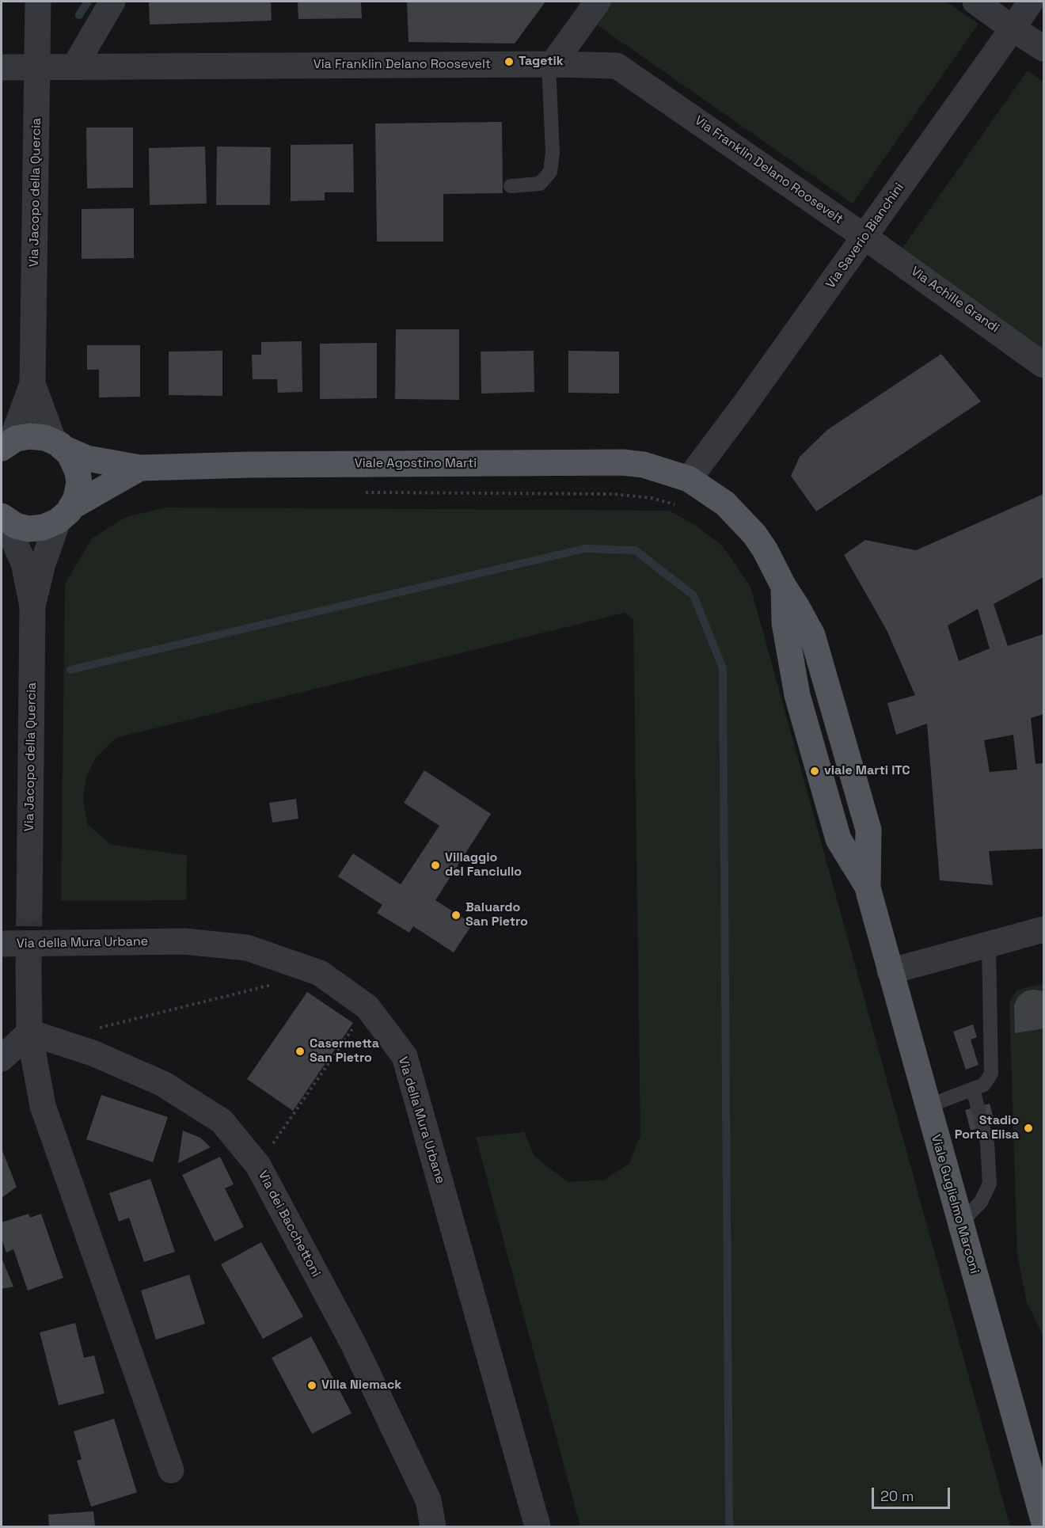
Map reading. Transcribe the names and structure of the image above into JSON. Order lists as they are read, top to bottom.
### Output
{
  "streets": {
    "main road": ["Viale Agostino Marti", "Viale Guglielmo Marconi"],
    "street": [
      "Via Franklin Delano Roosevelt",
      "Via Jacopo della Quercia",
      "Via Saverio Bianchini",
      "Via Achille Grandi",
      "Via della Mura Urbane",
      "Via dei Bacchettoni"
    ]
  },
  "crossings": [
    ["Via Franklin Delano Roosevelt", "Via Jacopo della Quercia"],
    ["Via Franklin Delano Roosevelt", "Via Saverio Bianchini"],
    ["Via Franklin Delano Roosevelt", "Via Achille Grandi"],
    ["Via Jacopo della Quercia", "Viale Agostino Marti"],
    ["Via Saverio Bianchini", "Via Achille Grandi"],
    ["Via Saverio Bianchini", "Viale Agostino Marti"],
    ["Via Saverio Bianchini", "Viale Guglielmo Marconi"],
    ["Viale Agostino Marti", "Viale Guglielmo Marconi"]
  ],
  "places": [
    "Tagetik",
    "viale Marti ITC",
    "Villaggio del Fanciullo",
    "Baluardo San Pietro",
    "Casermetta San Pietro",
    "Stadio Porta Elisa",
    "Villa Niemack"
  ],
  "scale_bar": "20 m"
}
